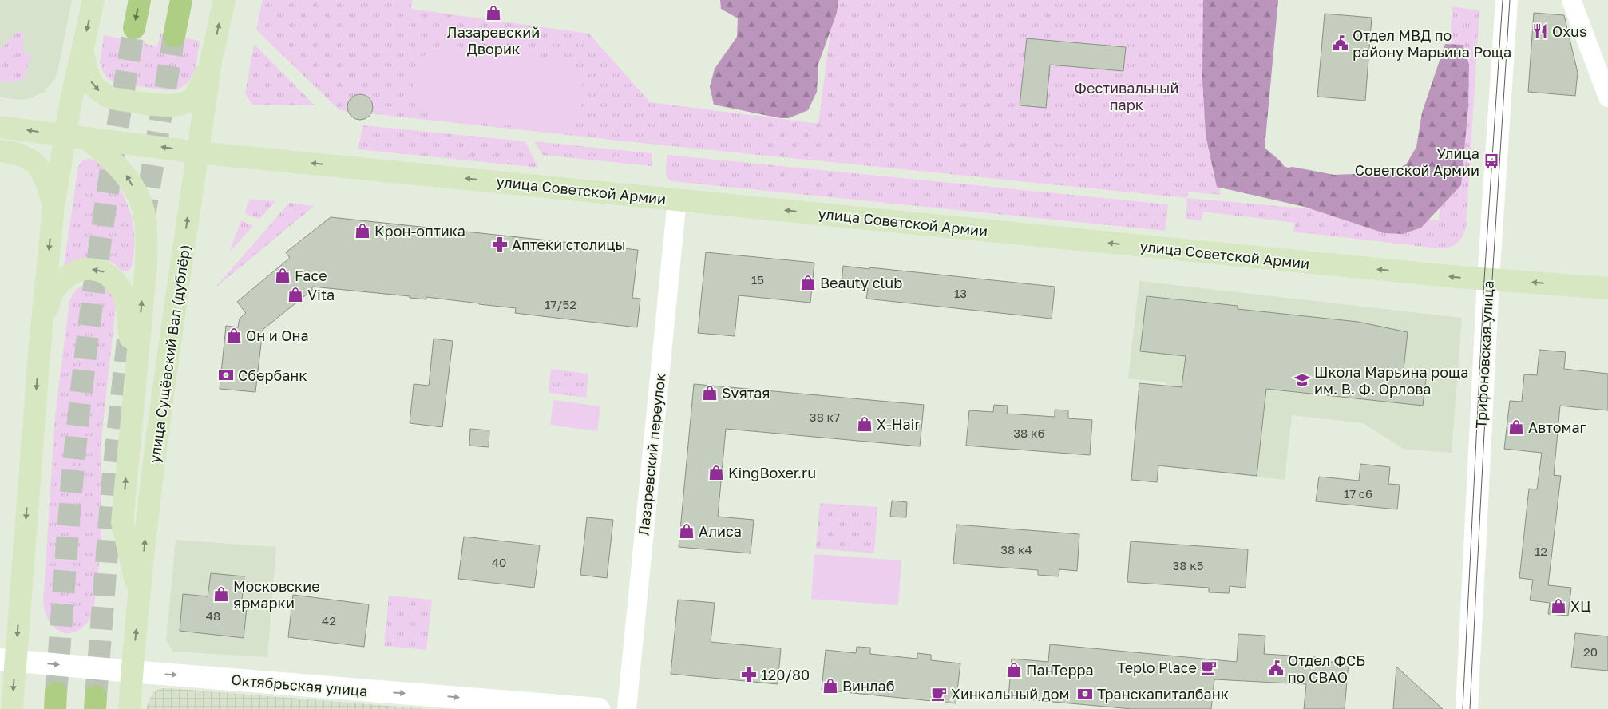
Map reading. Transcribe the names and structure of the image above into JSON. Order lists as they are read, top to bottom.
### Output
{
  "streets": {
    "main road": ["улица Советской Армии", "улица Сущёвский Вал (дублёр)"],
    "street": ["Трифоновская улица", "Лазаревский переулок", "Октябрьская улица"]
  },
  "crossings": [
    ["улица Советской Армии", "улица Сущёвский Вал (дублёр)"],
    ["улица Советской Армии", "Трифоновская улица"],
    ["улица Советской Армии", "Лазаревский переулок"],
    ["улица Сущёвский Вал (дублёр)", "Октябрьская улица"]
  ],
  "one_way": ["улица Советской Армии", "Октябрьская улица"],
  "parks": ["Фестивальный парк"],
  "places": {
    "shop": [
      "Лазаревский Дворик",
      "Крон-оптика",
      "Face",
      "Beauty club",
      "Vita",
      "Он и Она",
      "Svятая",
      "X-Hair",
      "Автомаг",
      "KingBoxer.ru",
      "Алиса",
      "Московские ярмарки",
      "ХЦ",
      "ПанТерра",
      "Винлаб"
    ],
    "restaurant": ["Oxus"],
    "public building": ["Отдел МВД по району Марьина Роща", "Отдел ФСБ по СВАО"],
    "bus stop": ["Улица Советской Армии"],
    "pharmacy": ["Аптеки столицы", "120/80"],
    "bank": ["Сбербанк", "Транскапиталбанк"],
    "school or university": ["Школа Марьина роща им. В. Ф. Орлова"],
    "cafe": ["Teplo Place", "Хинкальный дом"]
  },
  "house_numbers": [
    "15",
    "13",
    "17/52",
    "38 к7",
    "38 к6",
    "17 с6",
    "38 к4",
    "12",
    "40",
    "38 к5",
    "48",
    "42",
    "20"
  ]
}
